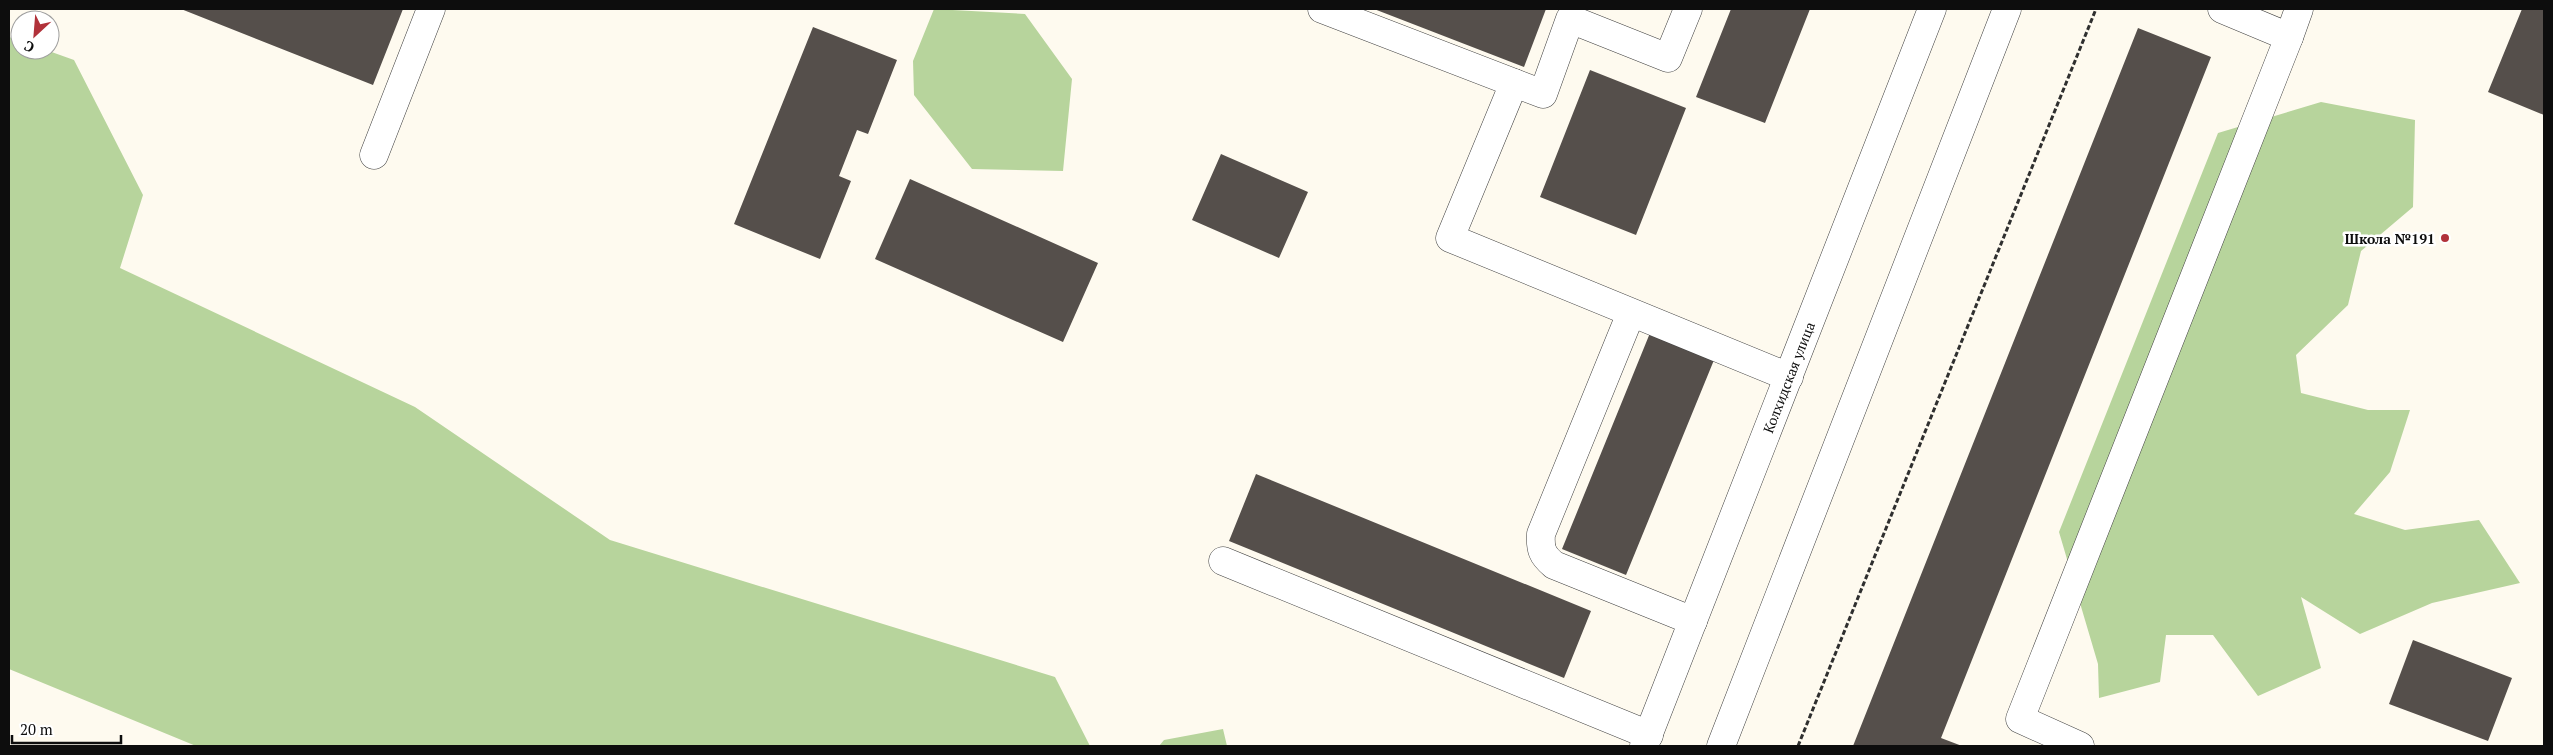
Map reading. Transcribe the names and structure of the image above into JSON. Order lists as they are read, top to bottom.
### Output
{
  "streets": {
    "street": ["Колхидская улица"]
  },
  "places": ["Школа №191"],
  "scale_bar": "20 m",
  "north": "bottom left"
}
